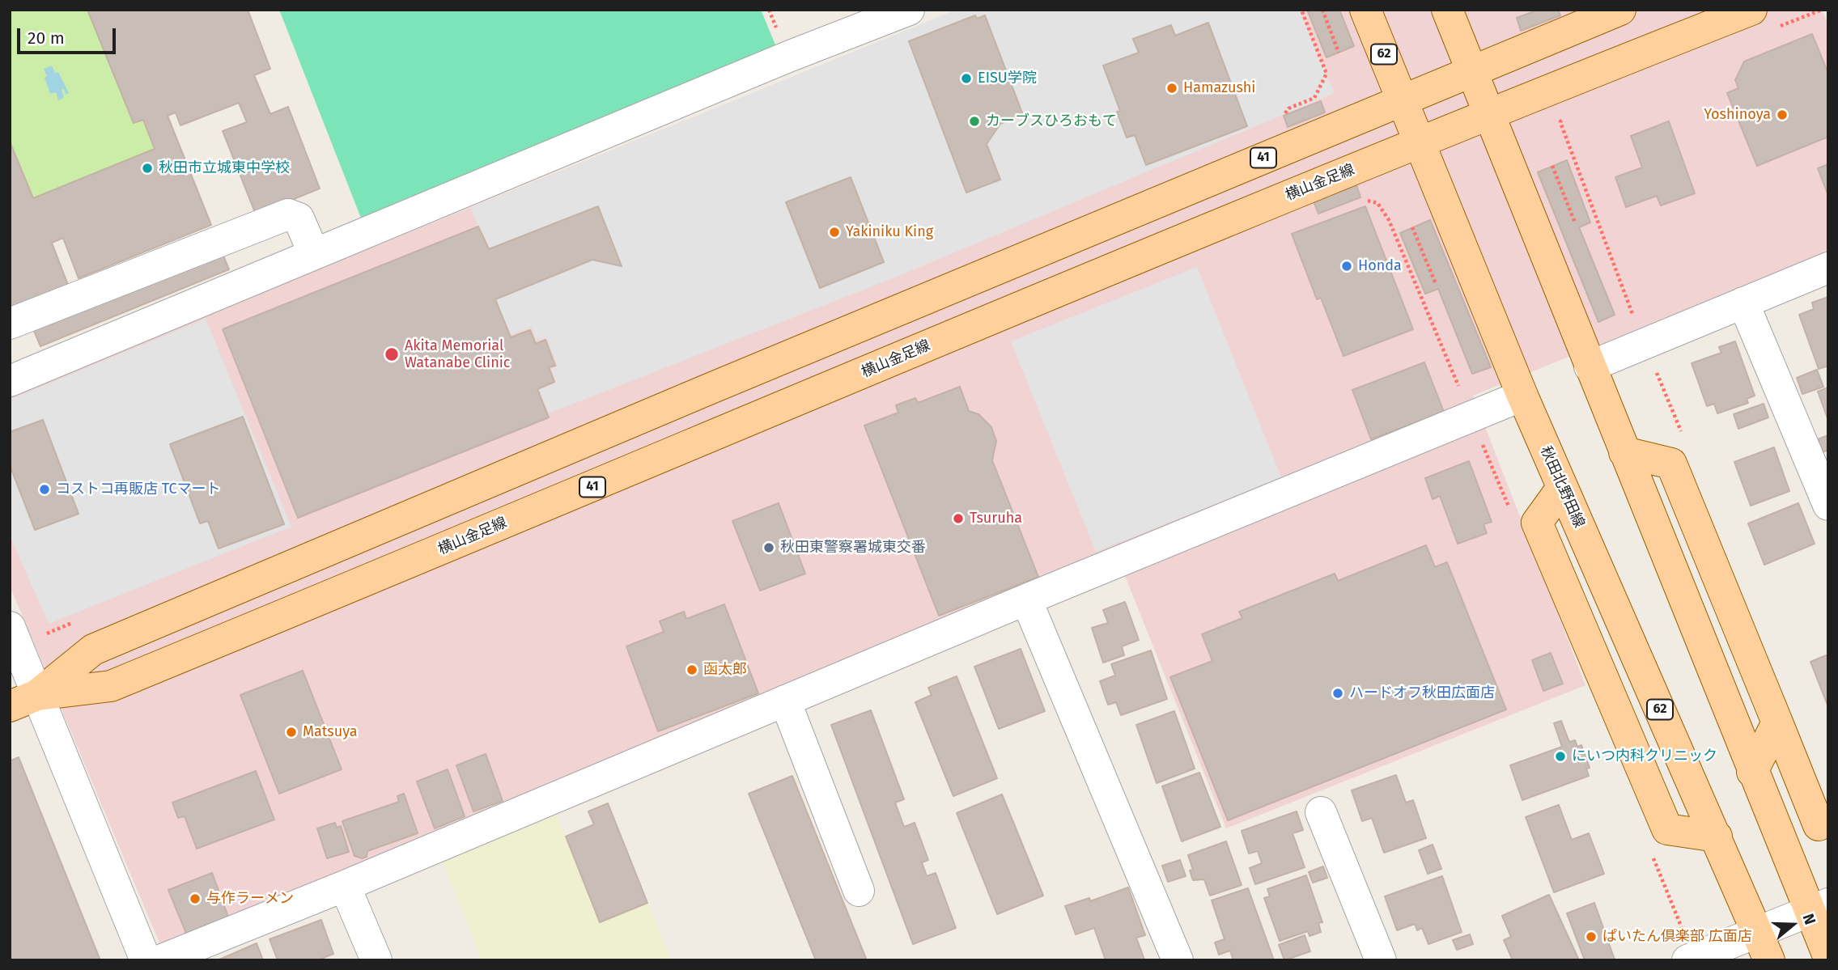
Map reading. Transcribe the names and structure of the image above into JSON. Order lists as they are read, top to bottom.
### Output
{
  "streets": {
    "main road": [
      "62",
      "41",
      "横山金足線",
      "秋田北野田線"
    ]
  },
  "crossings": [
    ["41", "横山金足線"],
    ["41", "秋田北野田線"],
    ["横山金足線", "秋田北野田線"]
  ],
  "places": [
    "EISU学院",
    "Hamazushi",
    "Yoshinoya",
    "カーブスひろおもて",
    "秋田市立城東中学校",
    "Yakiniku King",
    "Honda",
    "Akita Memorial Watanabe Clinic",
    "コストコ再販店 TCマート",
    "Tsuruha",
    "秋田東警察署城東交番",
    "函太郎",
    "ハードオフ秋田広面店",
    "Matsuya",
    "にいつ内科クリニック",
    "与作ラーメン",
    "ぱいたん倶楽部 広面店"
  ],
  "scale_bar": "20 m",
  "north": "right"
}
